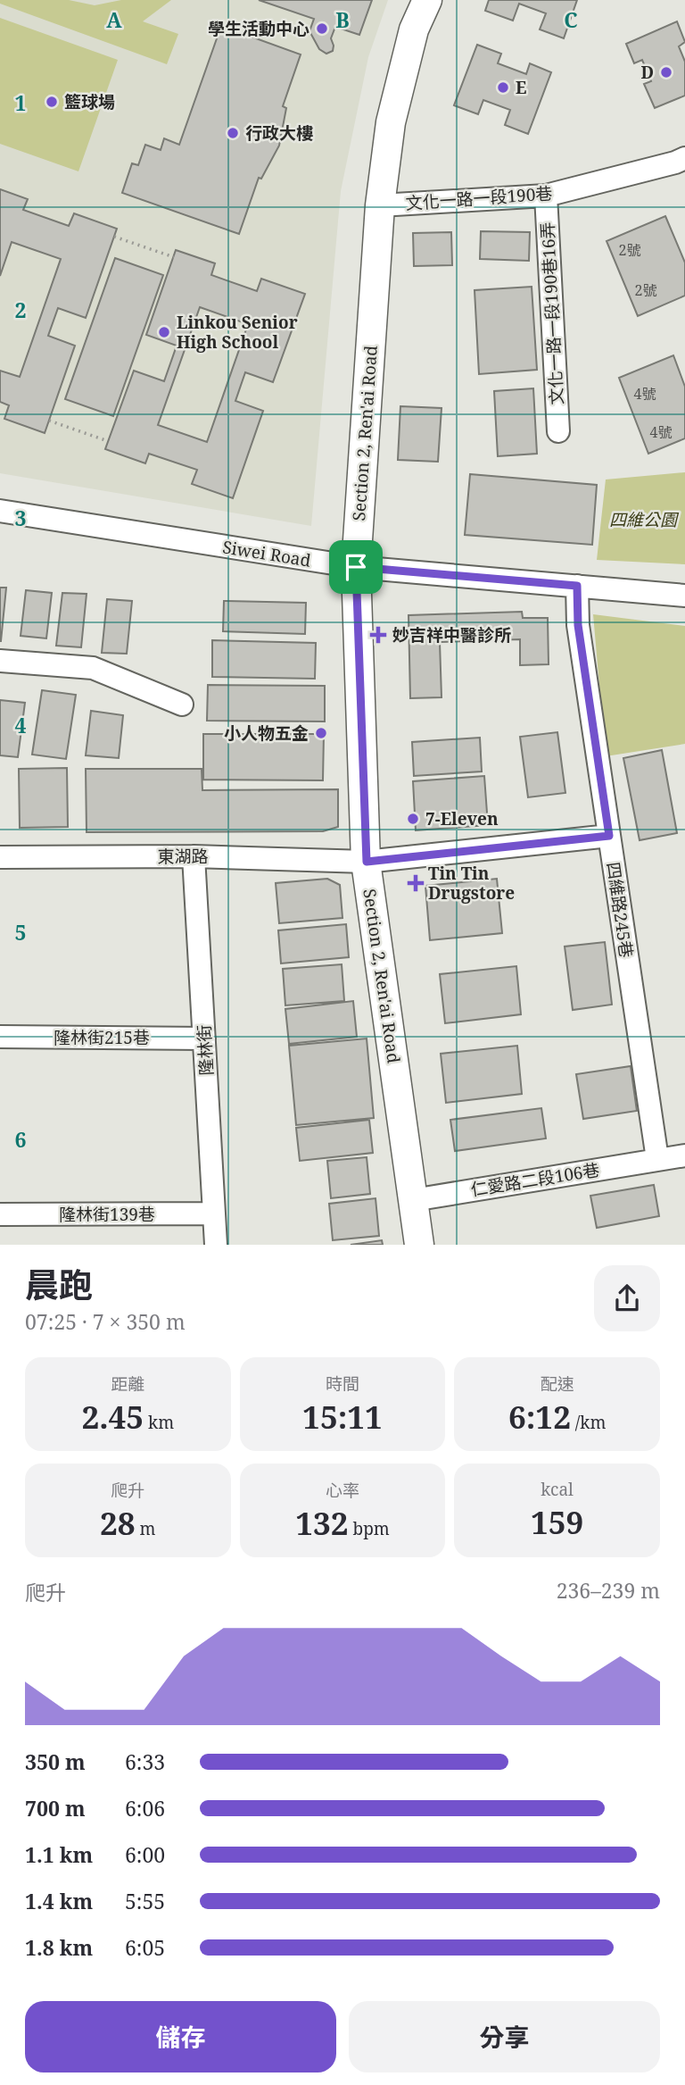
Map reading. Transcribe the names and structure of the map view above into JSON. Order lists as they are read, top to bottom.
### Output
{
  "streets": {
    "main road": ["Section 2, Ren'ai Road"],
    "street": [
      "文化一路一段190巷",
      "文化一路一段190巷16弄",
      "Siwei Road",
      "東湖路",
      "四維路245巷",
      "隆林街215巷",
      "隆林街",
      "仁愛路二段106巷",
      "隆林街139巷"
    ]
  },
  "crossings": [
    ["文化一路一段190巷", "文化一路一段190巷16弄"],
    ["文化一路一段190巷", "Section 2, Ren'ai Road"],
    ["Section 2, Ren'ai Road", "Siwei Road"],
    ["Section 2, Ren'ai Road", "東湖路"],
    ["Section 2, Ren'ai Road", "仁愛路二段106巷"],
    ["Siwei Road", "四維路245巷"],
    ["東湖路", "四維路245巷"],
    ["東湖路", "隆林街"],
    ["四維路245巷", "仁愛路二段106巷"],
    ["隆林街215巷", "隆林街"],
    ["隆林街", "隆林街139巷"]
  ],
  "parks": ["四維公園"],
  "places": {
    "other": [
      "學生活動中心",
      "D",
      "E",
      "籃球場",
      "行政大樓",
      "Linkou Senior High School",
      "小人物五金",
      "7-Eleven"
    ],
    "health": ["妙吉祥中醫診所", "Tin Tin Drugstore"]
  },
  "house_numbers": [
    "2號",
    "2號",
    "4號",
    "4號"
  ],
  "page": {
    "heading": ["晨跑", "07:25 · 7 × 350 m"],
    "stats": [
      ["距離", "2.45 km"],
      ["時間", "15:11"],
      ["配速", "6:12 /km"],
      ["爬升", "28 m"],
      ["心率", "132 bpm"],
      ["kcal", "159"]
    ],
    "chart": ["爬升", "236–239 m"],
    "list": [
      {
        "name": "350 m",
        "note": "6:33"
      },
      {
        "name": "700 m",
        "note": "6:06"
      },
      {
        "name": "1.1 km",
        "note": "6:00"
      },
      {
        "name": "1.4 km",
        "note": "5:55"
      },
      {
        "name": "1.8 km",
        "note": "6:05"
      }
    ],
    "buttons": ["儲存", "分享"]
  },
  "grid": {
    "columns": ["A", "B", "C"],
    "rows": [
      "1",
      "2",
      "3",
      "4",
      "5",
      "6"
    ]
  }
}
